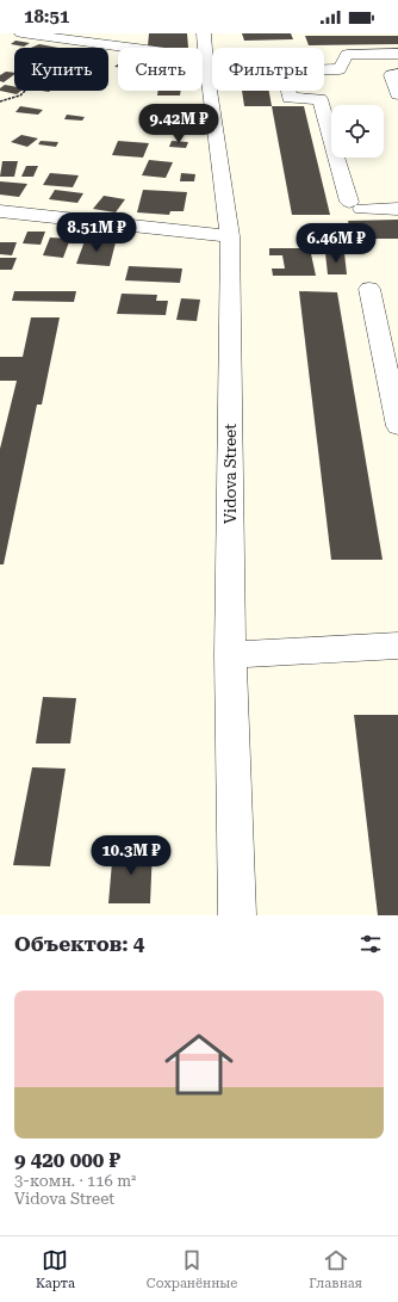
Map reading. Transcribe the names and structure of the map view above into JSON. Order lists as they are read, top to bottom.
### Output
{
  "streets": {
    "street": ["Vidova Street"]
  },
  "page": {
    "status": "18:51",
    "chip": ["Купить", "Снять", "Фильтры"],
    "price": [
      "9.42M ₽",
      "8.51M ₽",
      "6.46M ₽",
      "10.3M ₽"
    ],
    "heading": "Объектов: 4",
    "list": [
      {
        "name": "9 420 000 ₽",
        "note": "3-комн. · 116 m² · Vidova Street"
      }
    ],
    "tabs": ["Карта", "Сохранённые", "Главная"]
  }
}
